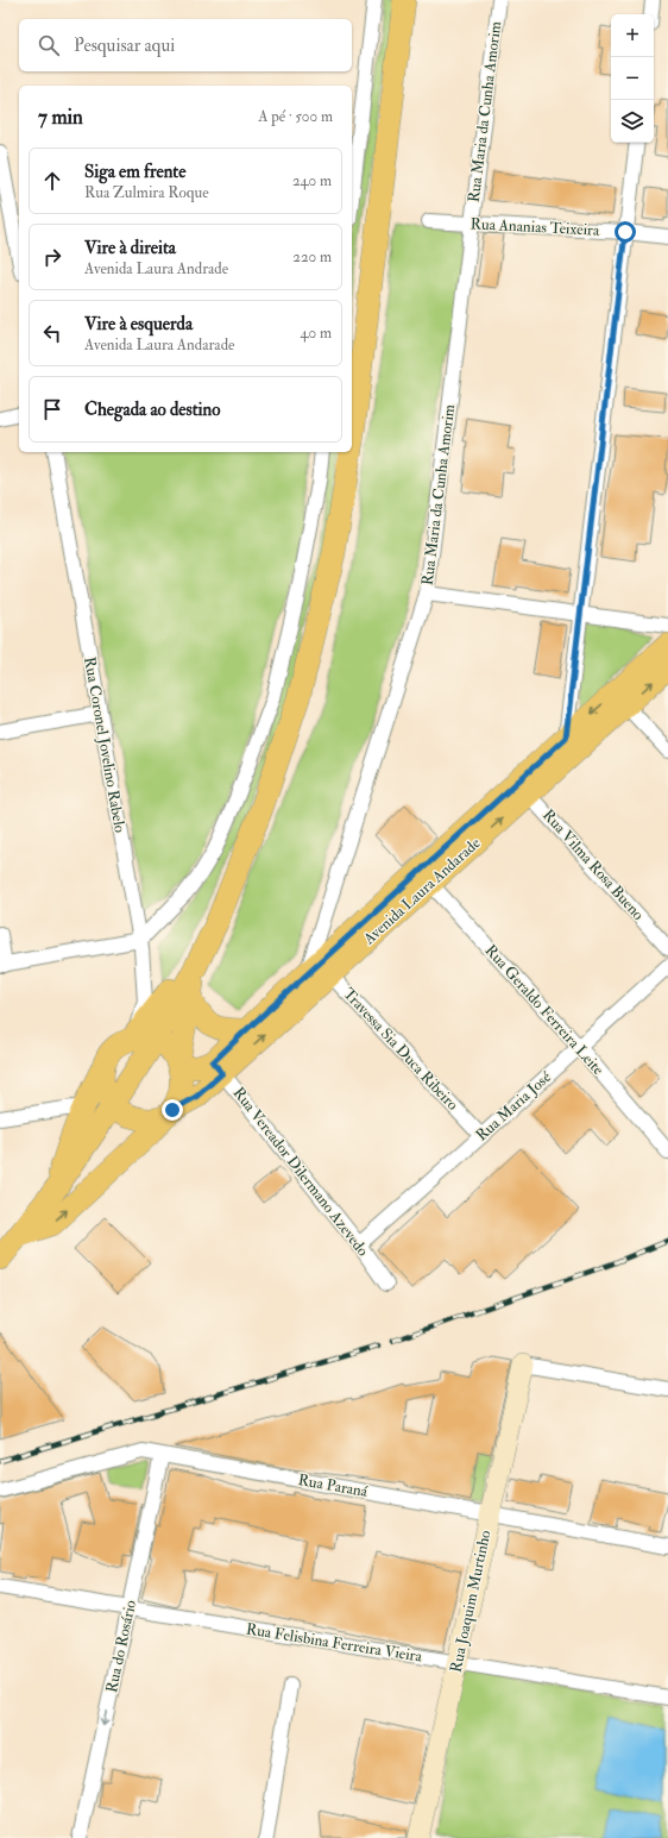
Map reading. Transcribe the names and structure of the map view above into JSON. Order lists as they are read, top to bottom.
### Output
{
  "streets": {
    "main road": ["Avenida Laura Andarade"],
    "street": [
      "Rua Maria da Cunha Amorim",
      "Rua Ananias Teixeira",
      "Rua Coronel Jovelino Rabelo",
      "Rua Vilma Rosa Bueno",
      "Rua Geraldo Ferreira Leite",
      "Travessa Sia Duca Ribeiro",
      "Rua Maria José",
      "Rua Vereador Dilermano Azevedo",
      "Rua Paraná",
      "Rua Joaquim Murtinho",
      "Rua Felisbina Ferreira Vieira",
      "Rua do Rosário"
    ]
  },
  "crossings": [
    ["Rua Maria da Cunha Amorim", "Rua Ananias Teixeira"],
    ["Rua Maria da Cunha Amorim", "Avenida Laura Andarade"],
    ["Rua Maria da Cunha Amorim", "Travessa Sia Duca Ribeiro"],
    ["Rua Vilma Rosa Bueno", "Avenida Laura Andarade"],
    ["Avenida Laura Andarade", "Rua Geraldo Ferreira Leite"],
    ["Avenida Laura Andarade", "Travessa Sia Duca Ribeiro"],
    ["Avenida Laura Andarade", "Rua Vereador Dilermano Azevedo"],
    ["Rua Geraldo Ferreira Leite", "Rua Maria José"],
    ["Travessa Sia Duca Ribeiro", "Rua Maria José"],
    ["Rua Maria José", "Rua Vereador Dilermano Azevedo"],
    ["Rua Paraná", "Rua Joaquim Murtinho"],
    ["Rua Paraná", "Rua do Rosário"],
    ["Rua Joaquim Murtinho", "Rua Felisbina Ferreira Vieira"],
    ["Rua Felisbina Ferreira Vieira", "Rua do Rosário"]
  ],
  "one_way": ["Rua do Rosário"],
  "page": {
    "map_buttons": ["+", "−"],
    "search": "Pesquisar aqui",
    "heading": ["7 min", "A pé · 500 m"],
    "list": [
      ["Siga em frente", "Rua Zulmira Roque", "240 m"],
      ["Vire à direita", "Avenida Laura Andrade", "220 m"],
      ["Vire à esquerda", "Avenida Laura Andarade", "40 m"],
      "Chegada ao destino"
    ]
  }
}
